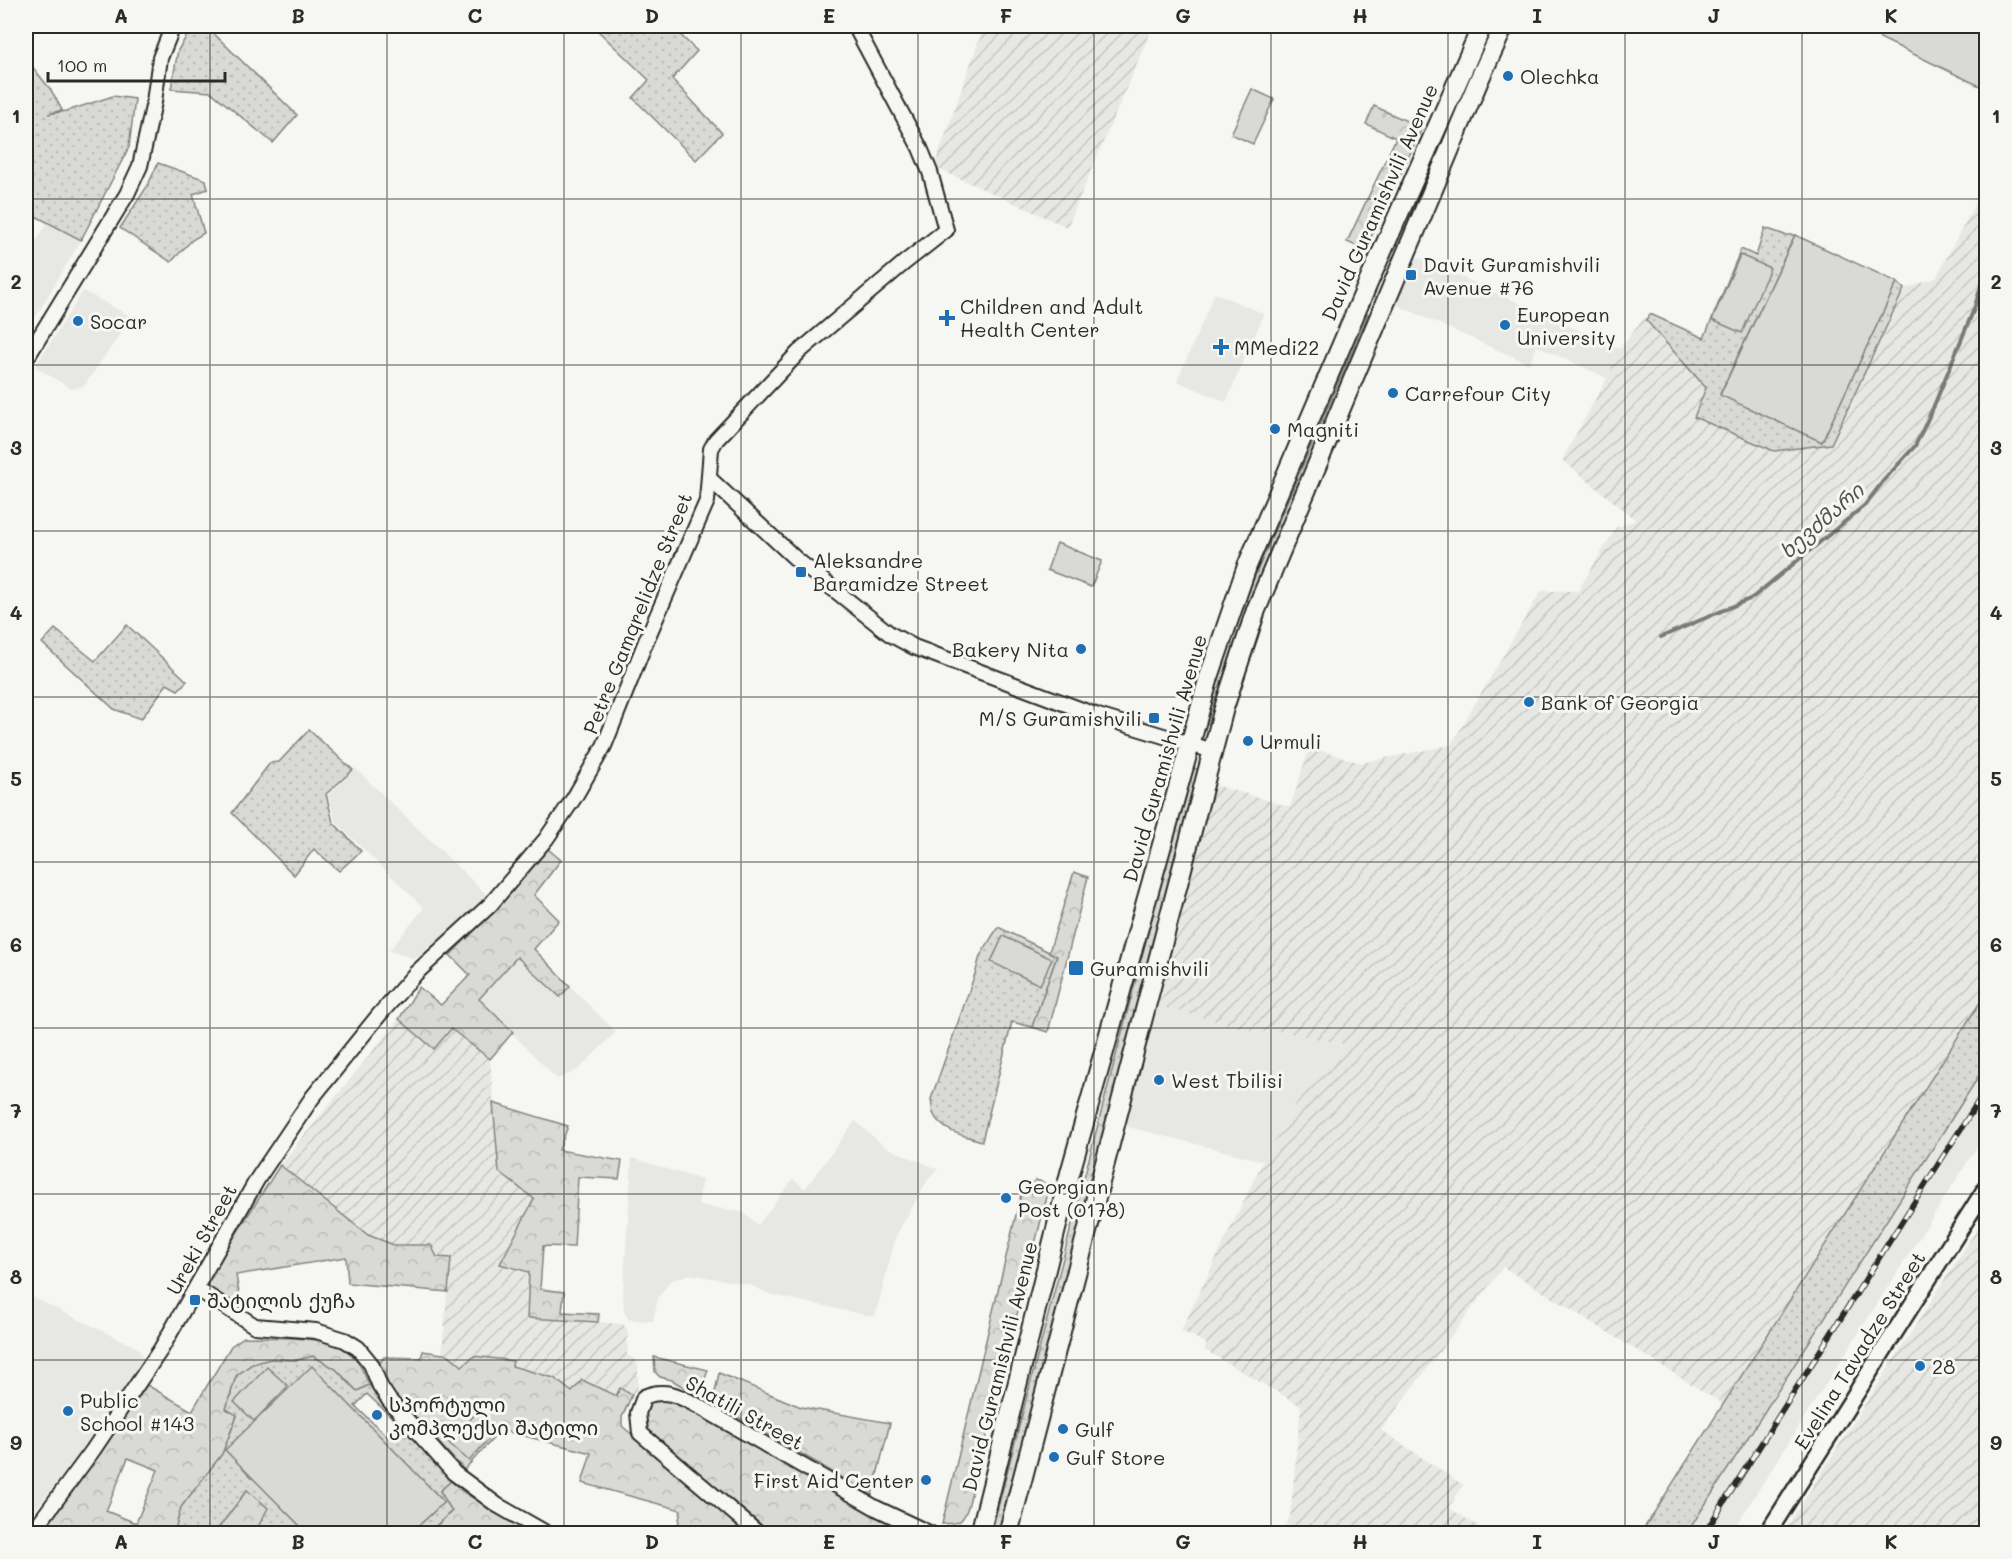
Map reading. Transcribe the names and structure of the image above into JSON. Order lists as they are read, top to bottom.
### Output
{
  "streets": {
    "main road": ["David Guramishvili Avenue", "Evelina Tavadze Street"],
    "street": ["Petre Gamqrelidze Street", "Ureki Street", "Shatili Street"]
  },
  "crossings": [
    ["Petre Gamqrelidze Street", "Ureki Street"]
  ],
  "water": ["ხევძმარი"],
  "places": {
    "other": [
      "Olechka",
      "Socar",
      "European University",
      "Carrefour City",
      "Magniti",
      "Bakery Nita",
      "Bank of Georgia",
      "Urmuli",
      "West Tbilisi",
      "Georgian Post (0178)",
      "28",
      "Public School #143",
      "სპორტული კომპლექსი შატილი",
      "Gulf",
      "Gulf Store",
      "First Aid Center"
    ],
    "transit": [
      "Davit Guramishvili Avenue #76",
      "Aleksandre Baramidze Street",
      "M/S Guramishvili",
      "Guramishvili",
      "შატილის ქუჩა"
    ],
    "health": ["Children and Adult Health Center", "MMedi22"]
  },
  "scale_bar": "100 m",
  "grid": {
    "columns": [
      "A",
      "B",
      "C",
      "D",
      "E",
      "F",
      "G",
      "H",
      "I",
      "J",
      "K"
    ],
    "rows": [
      "1",
      "2",
      "3",
      "4",
      "5",
      "6",
      "7",
      "8",
      "9"
    ]
  }
}
